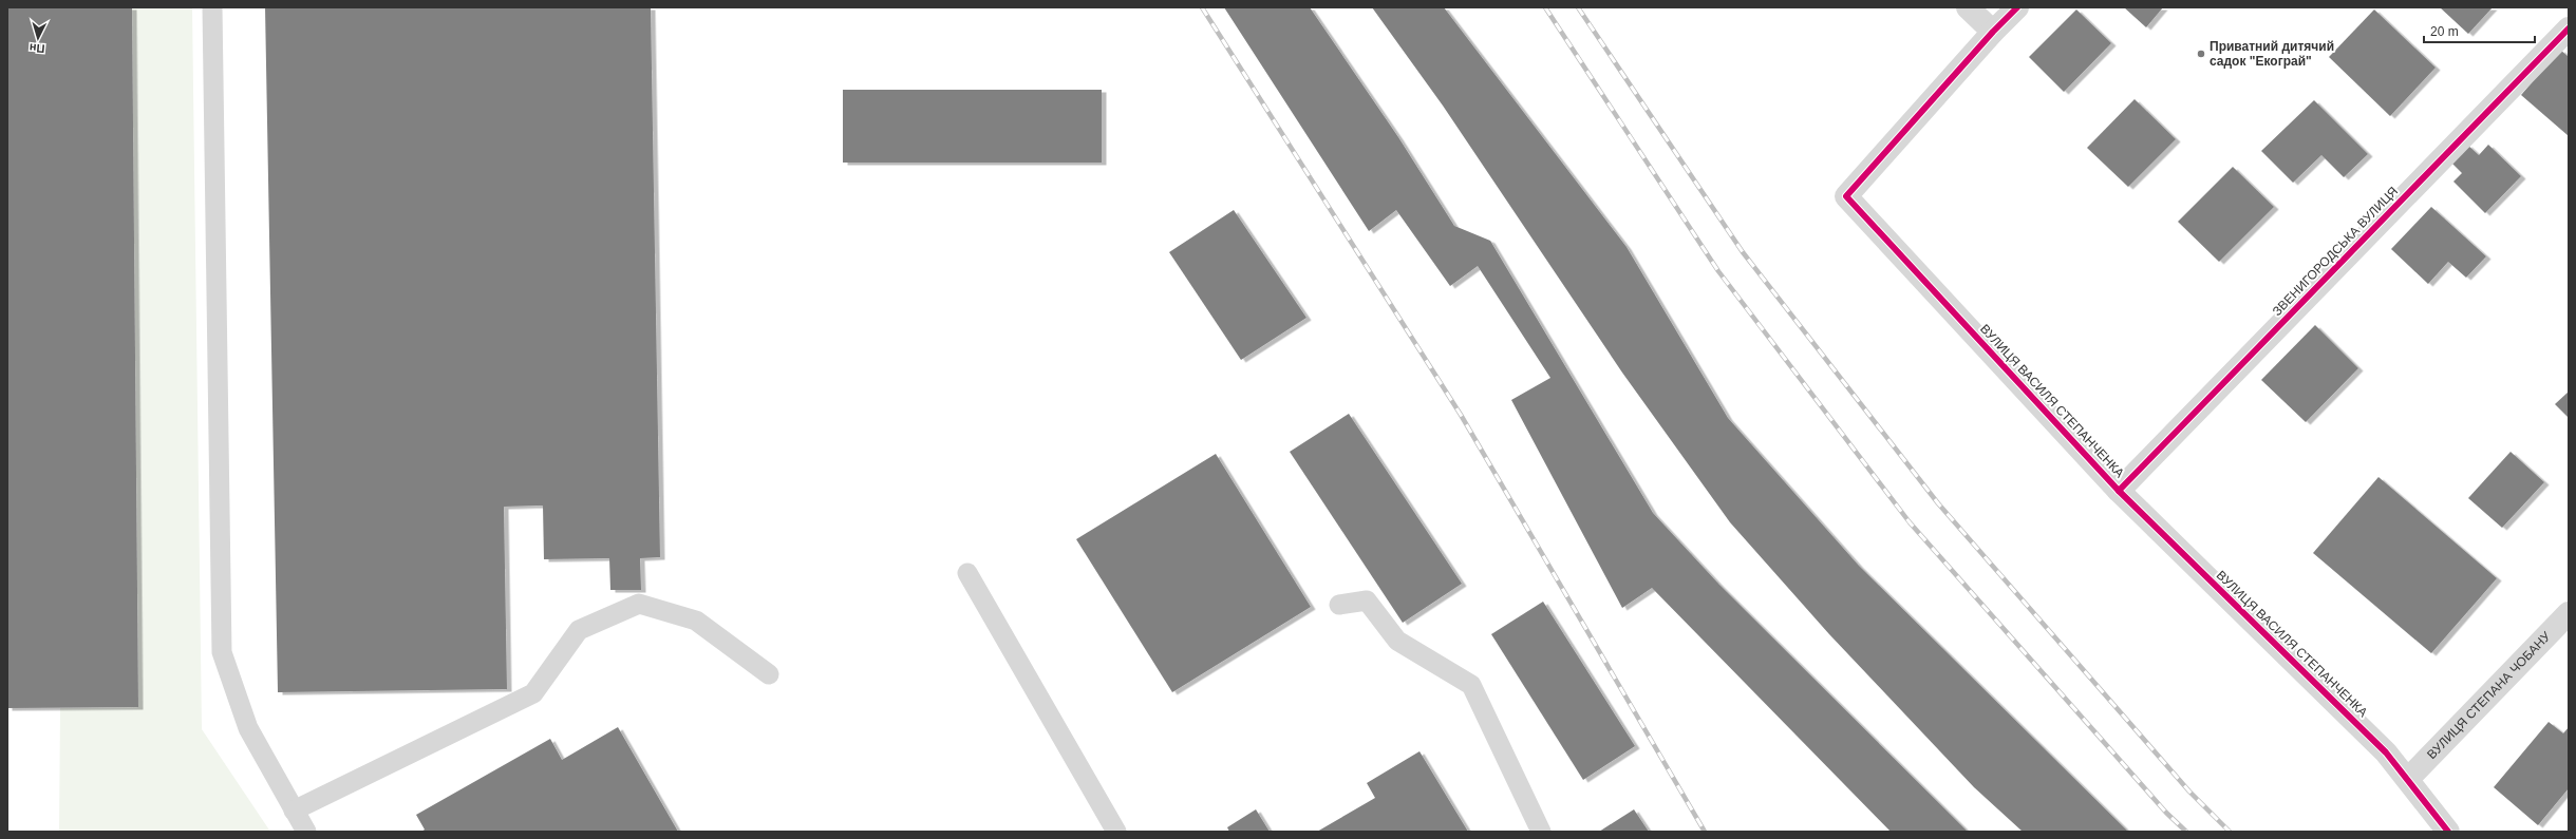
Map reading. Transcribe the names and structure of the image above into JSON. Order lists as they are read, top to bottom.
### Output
{
  "streets": {
    "street": ["ЗВЕНИГОРОДСЬКА ВУЛИЦЯ", "ВУЛИЦЯ ВАСИЛЯ СТЕПАНЧЕНКА", "ВУЛИЦЯ СТЕПАНА ЧОБАНУ"]
  },
  "crossings": [
    ["ЗВЕНИГОРОДСЬКА ВУЛИЦЯ", "ВУЛИЦЯ ВАСИЛЯ СТЕПАНЧЕНКА"],
    ["ВУЛИЦЯ ВАСИЛЯ СТЕПАНЧЕНКА", "ВУЛИЦЯ СТЕПАНА ЧОБАНУ"]
  ],
  "places": ["Приватний дитячий садок \"Екограй\""],
  "scale_bar": "20 m",
  "north": "bottom"
}
